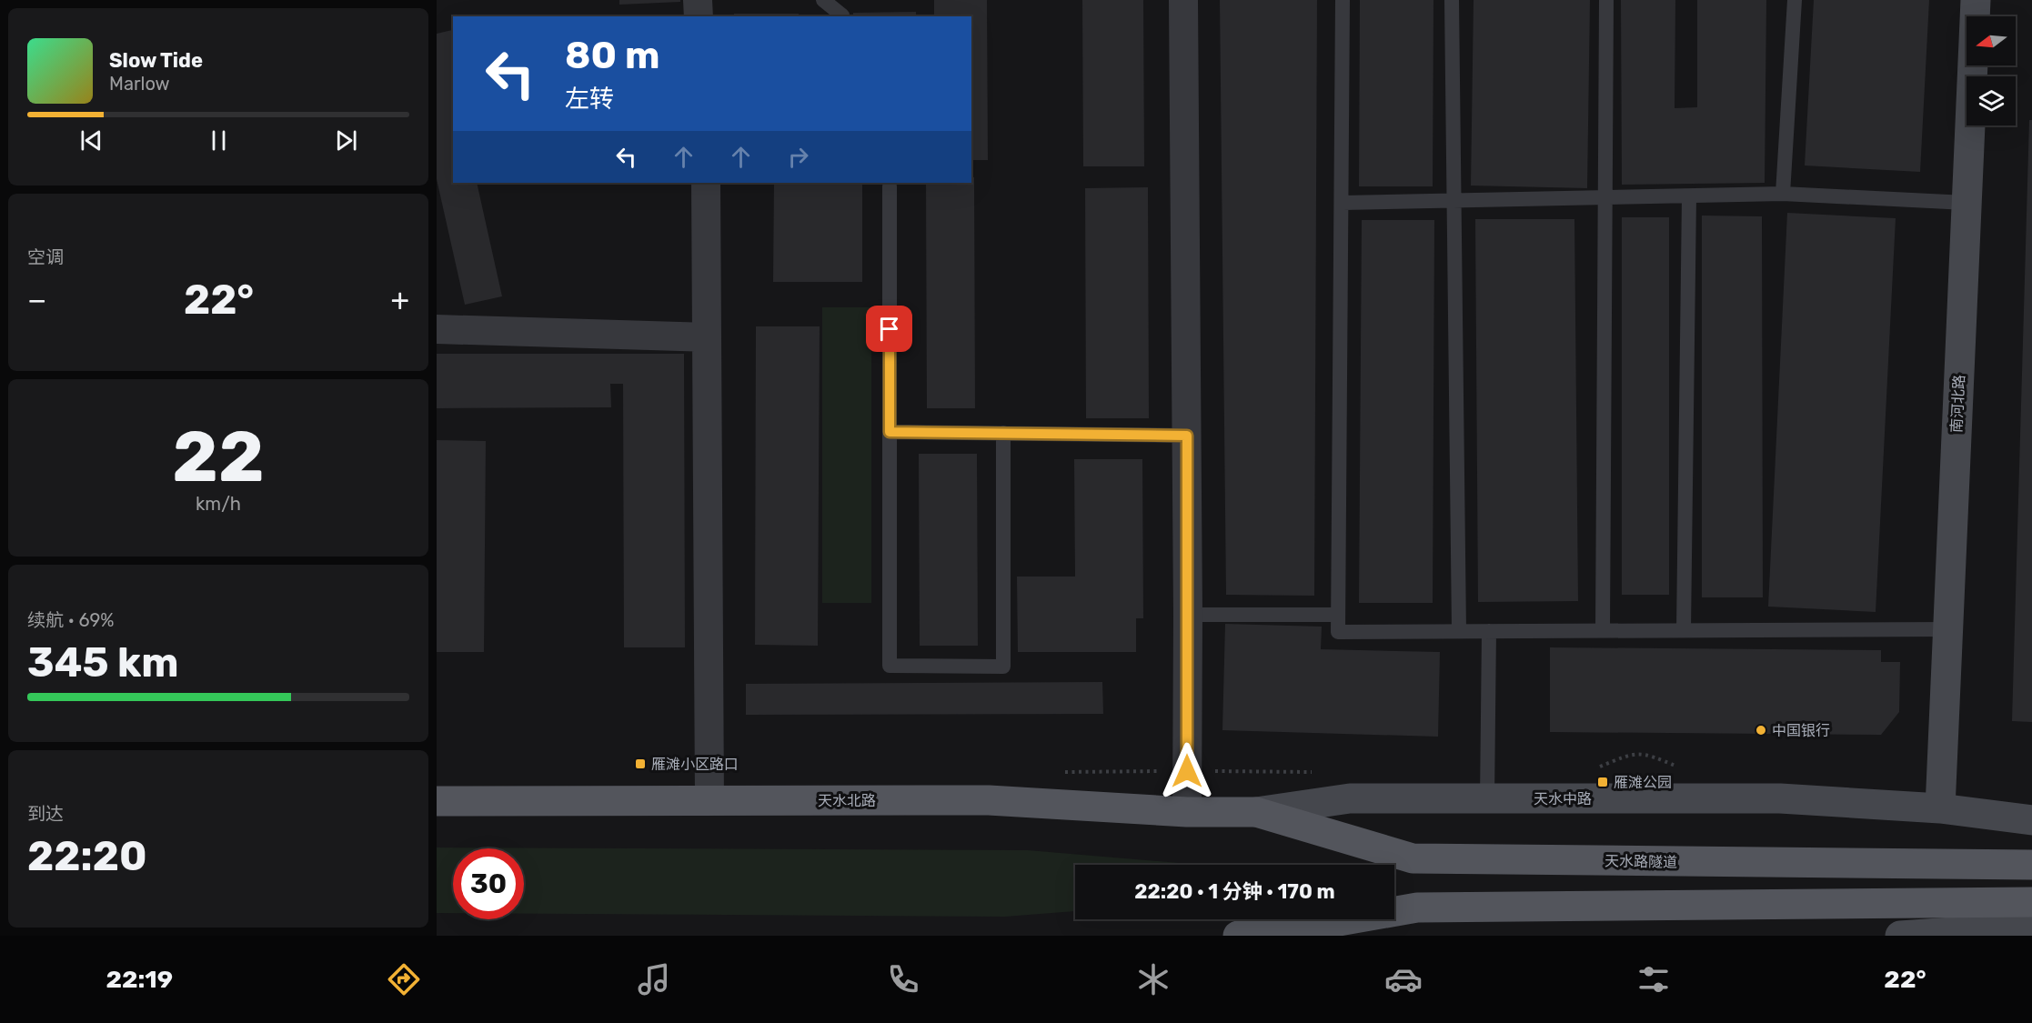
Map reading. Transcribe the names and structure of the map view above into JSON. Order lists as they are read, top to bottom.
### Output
{
  "streets": {
    "main road": ["天水北路", "天水路隧道"],
    "street": ["南河北路", "天水中路"]
  },
  "crossings": [
    ["南河北路", "天水中路"],
    ["天水中路", "天水北路"],
    ["天水中路", "天水路隧道"],
    ["天水北路", "天水路隧道"]
  ],
  "places": {
    "other": ["中国银行"],
    "transit": ["雁滩小区路口", "雁滩公园"]
  },
  "north": "left",
  "page": {
    "turn": ["80 m", "左转"],
    "song": ["Slow Tide", "Marlow"],
    "tile": [
      "空调",
      ["22", "km/h"],
      ["续航 · 69%", "345 km"],
      ["到达", "22:20"]
    ],
    "heat": ["−", "22°", "+"],
    "limit": "30",
    "trip": "22:20 · 1 分钟 · 170 m",
    "tabs": ["22:19", "22°"]
  }
}
